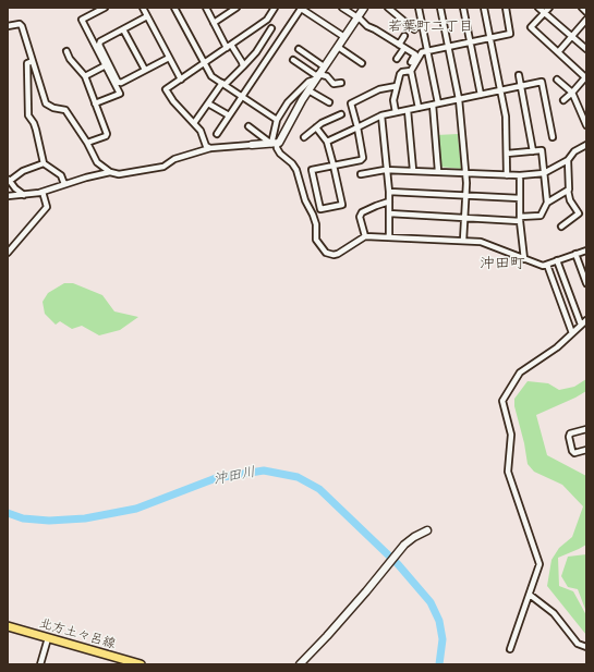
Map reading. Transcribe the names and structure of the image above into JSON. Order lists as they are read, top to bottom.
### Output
{
  "streets": {
    "main road": ["北方土々呂線"]
  },
  "districts": ["若葉町二丁目", "沖田町"],
  "water": ["沖田川"]
}
